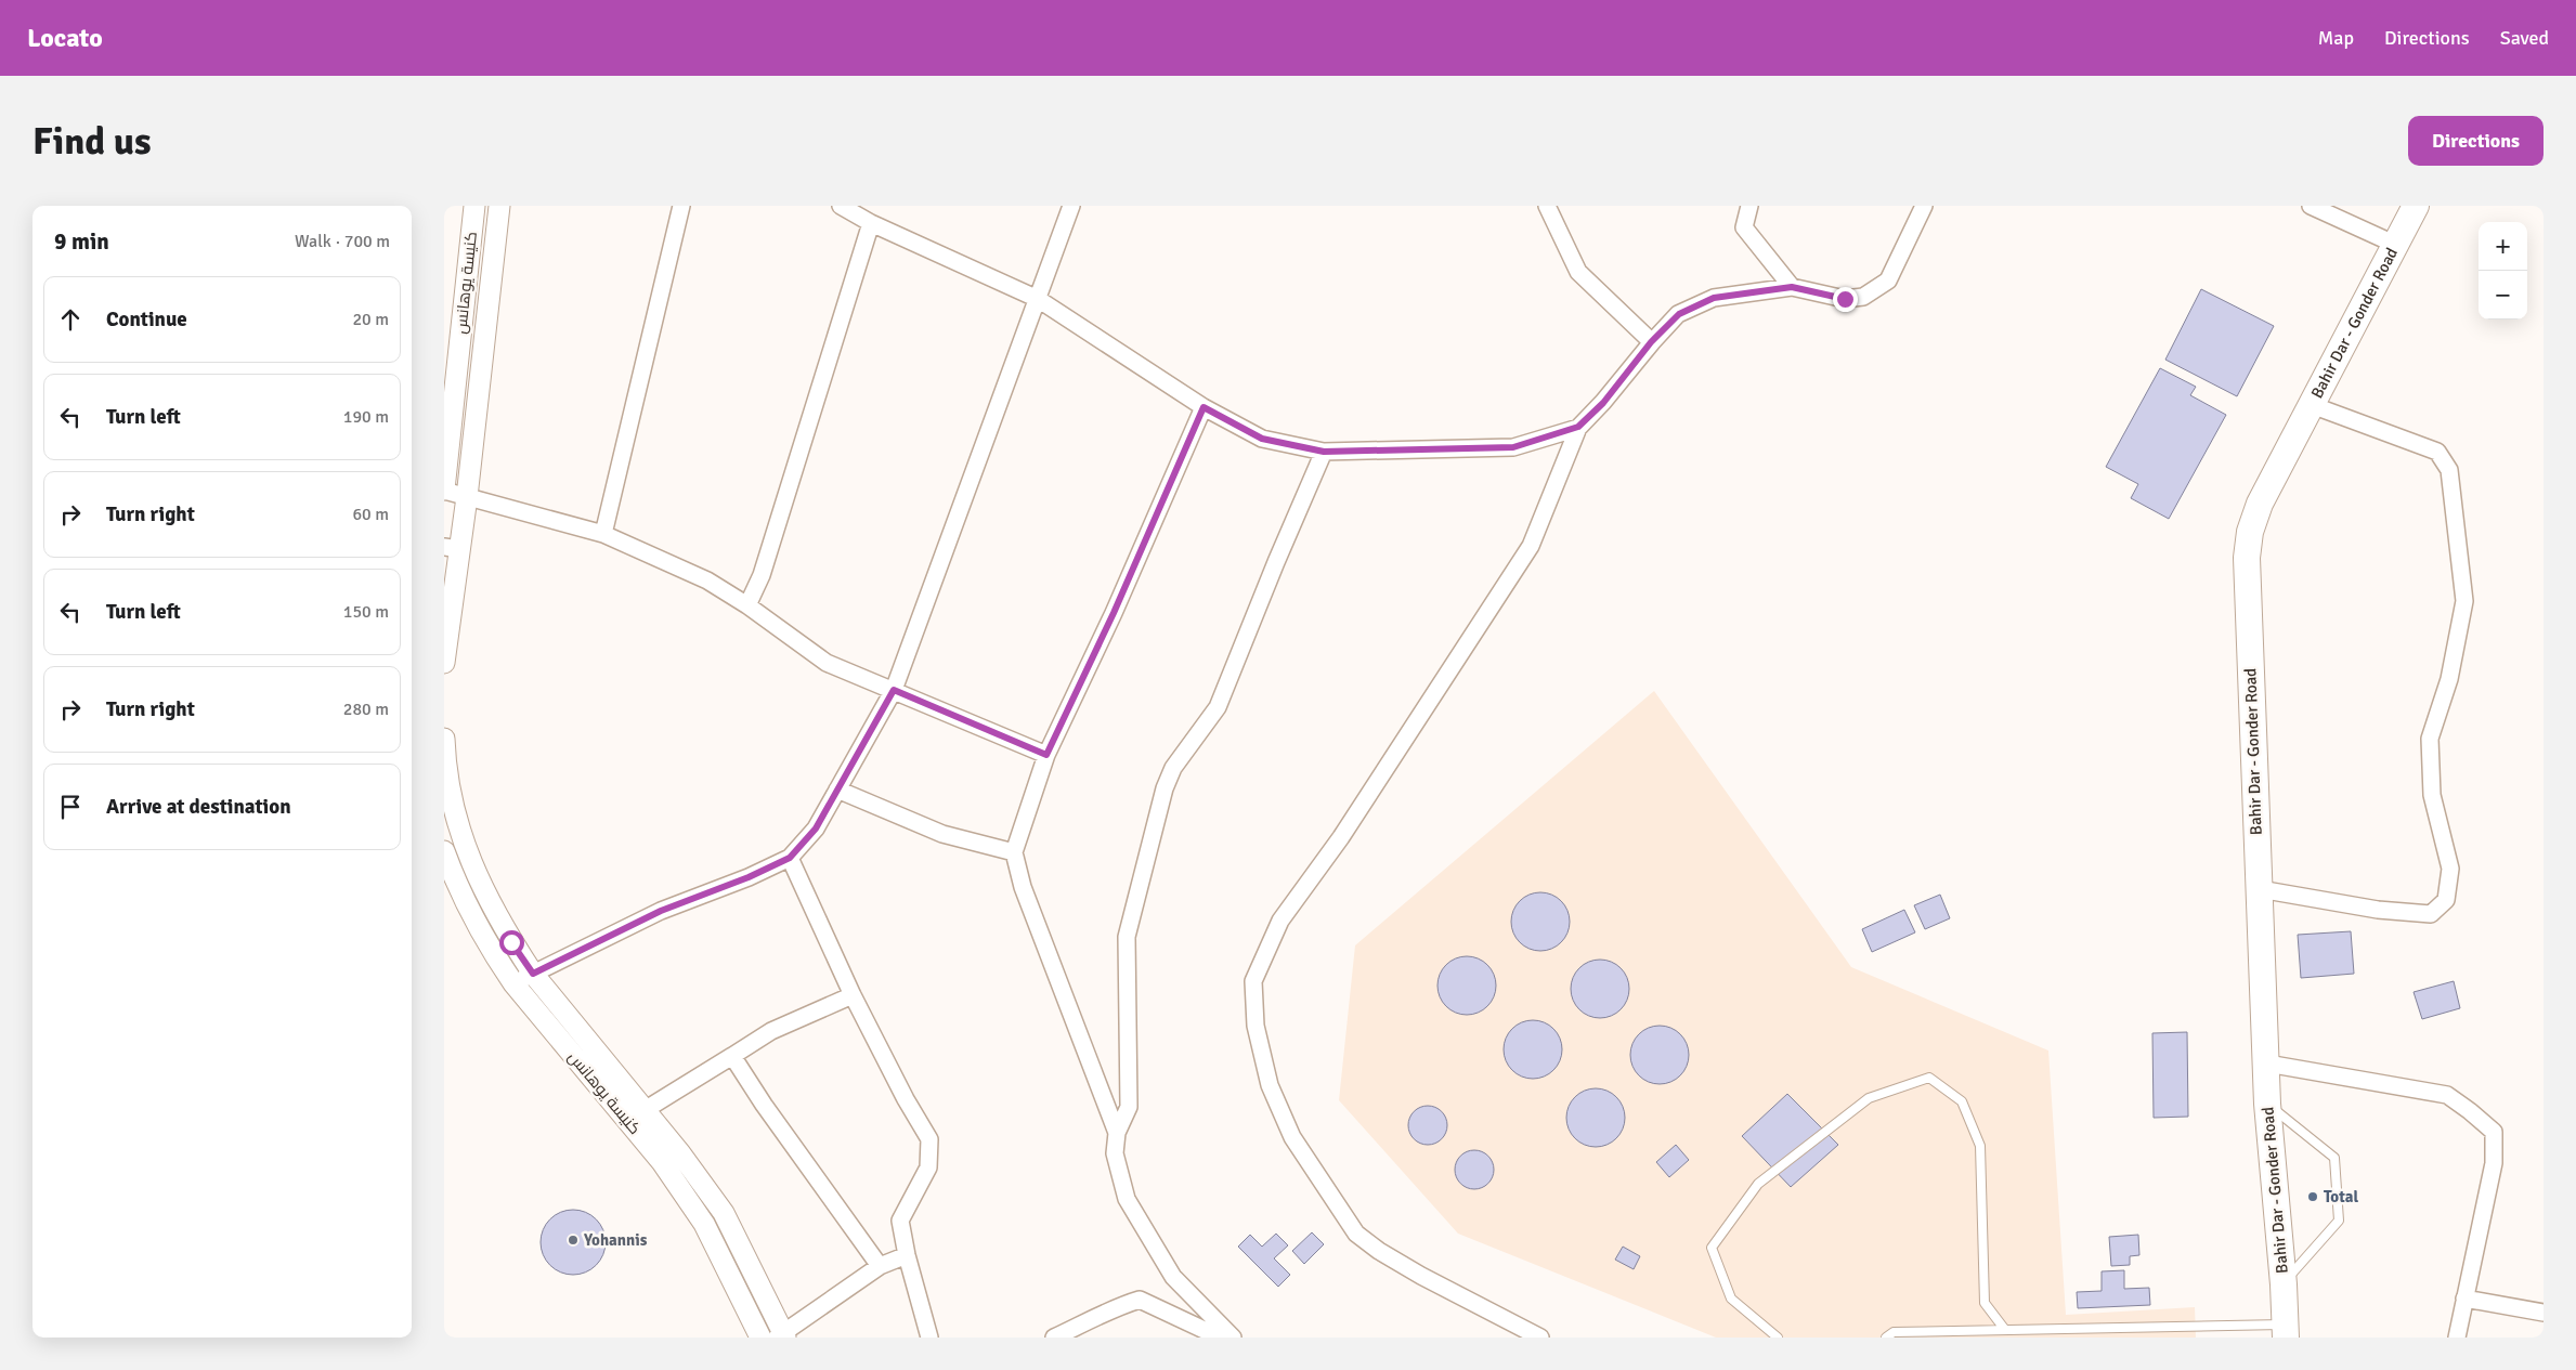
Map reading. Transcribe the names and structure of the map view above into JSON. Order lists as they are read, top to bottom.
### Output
{
  "streets": {
    "highway": ["Bahir Dar - Gonder Road"],
    "street": ["كنيسة يوهانس"]
  },
  "places": ["Total", "Yohannis"],
  "page": {
    "header": "Locato",
    "nav": ["Map", "Directions", "Saved"],
    "buttons": "Directions",
    "title": "Find us",
    "heading": ["9 min", "Walk · 700 m"],
    "map_buttons": ["+", "−"],
    "list": [
      ["Continue", "20 m"],
      ["Turn left", "190 m"],
      ["Turn right", "60 m"],
      ["Turn left", "150 m"],
      ["Turn right", "280 m"],
      "Arrive at destination"
    ]
  }
}
